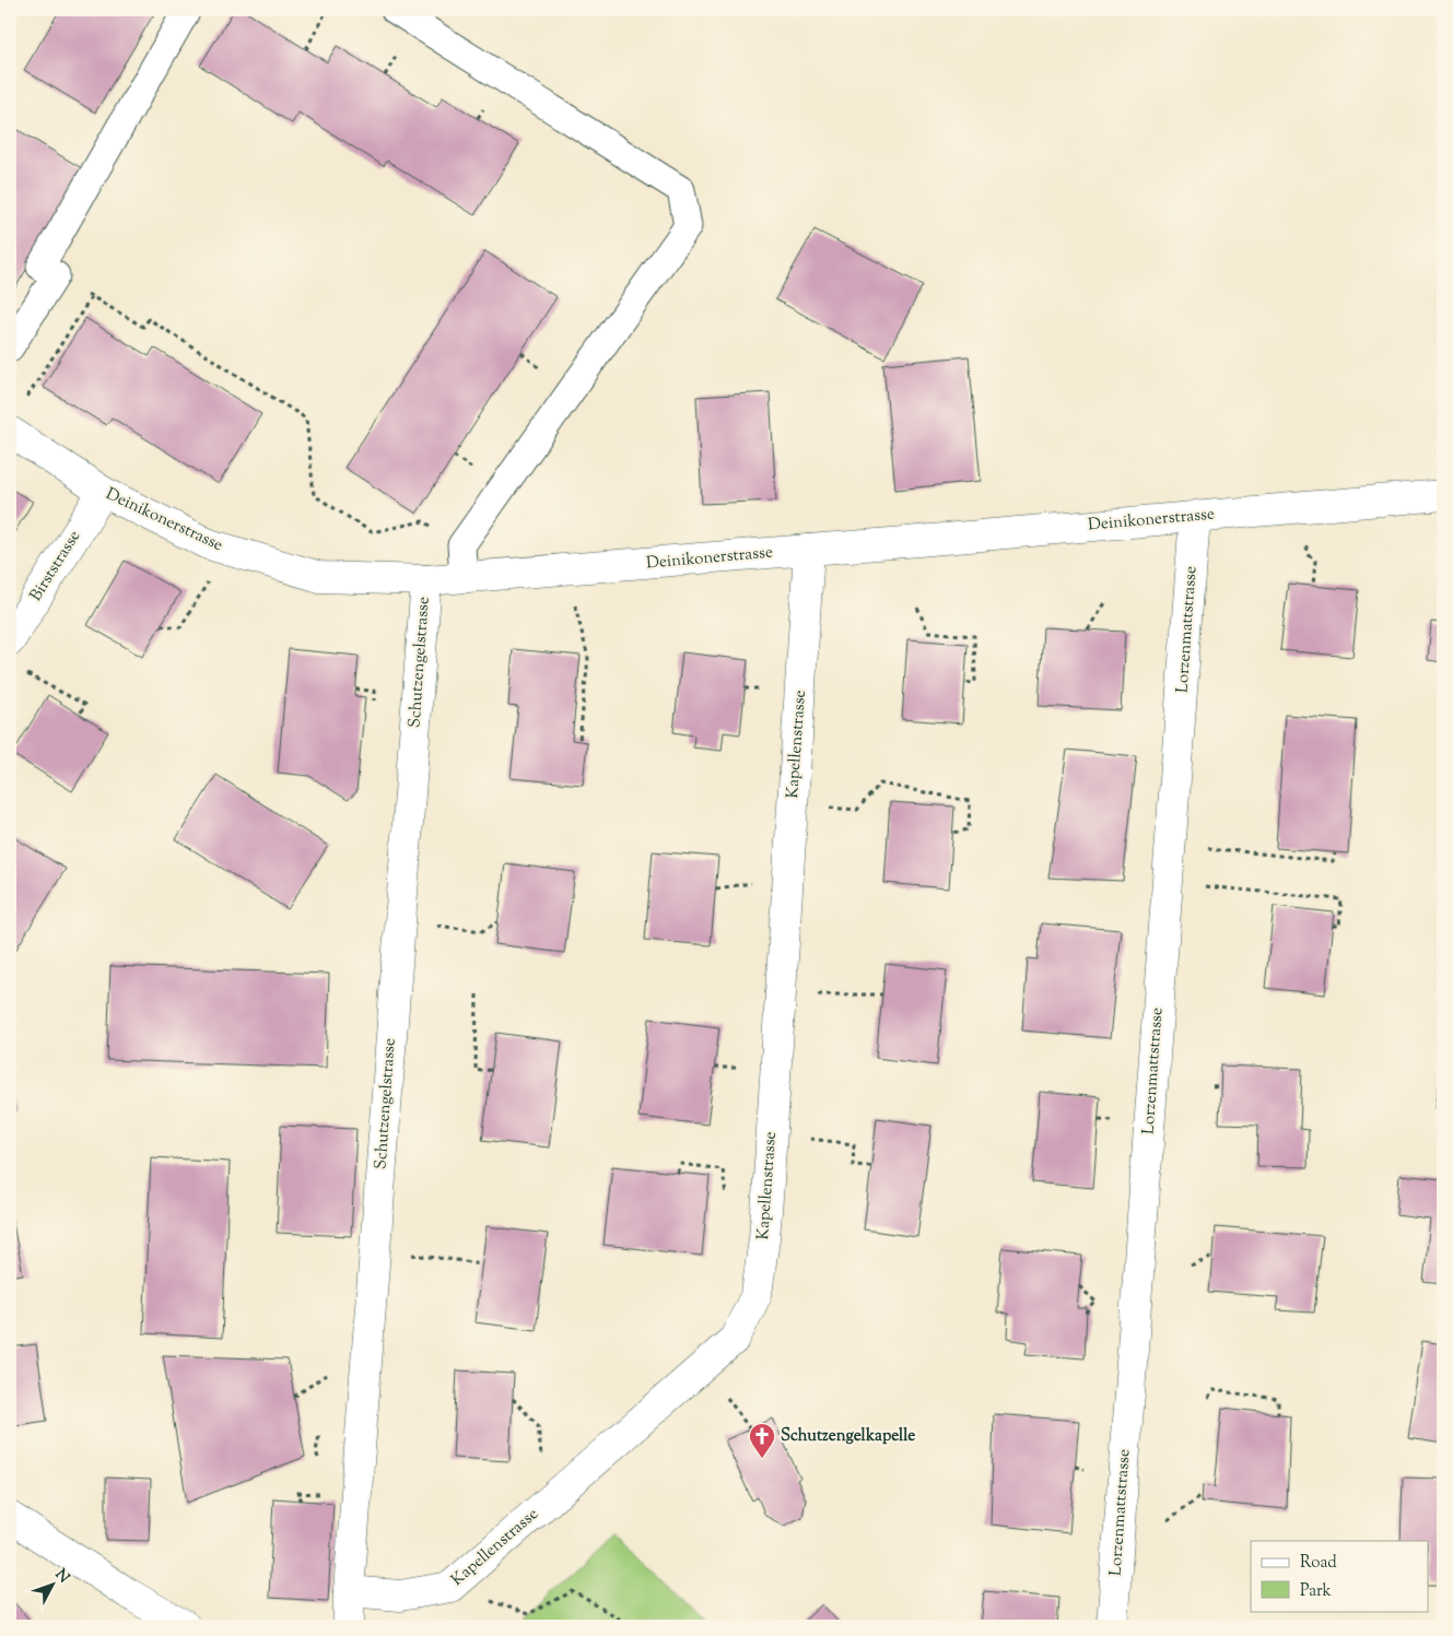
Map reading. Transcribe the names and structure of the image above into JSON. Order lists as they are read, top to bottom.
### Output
{
  "streets": {
    "street": [
      "Deinikonerstrasse",
      "Birststrasse",
      "Lorzenmattstrasse",
      "Schutzengelstrasse",
      "Kapellenstrasse"
    ]
  },
  "crossings": [
    ["Deinikonerstrasse", "Birststrasse"],
    ["Deinikonerstrasse", "Lorzenmattstrasse"],
    ["Deinikonerstrasse", "Schutzengelstrasse"],
    ["Deinikonerstrasse", "Kapellenstrasse"],
    ["Schutzengelstrasse", "Kapellenstrasse"]
  ],
  "places": {
    "church": ["Schutzengelkapelle"]
  },
  "legend": ["Road", "Park"],
  "north": "top right"
}
